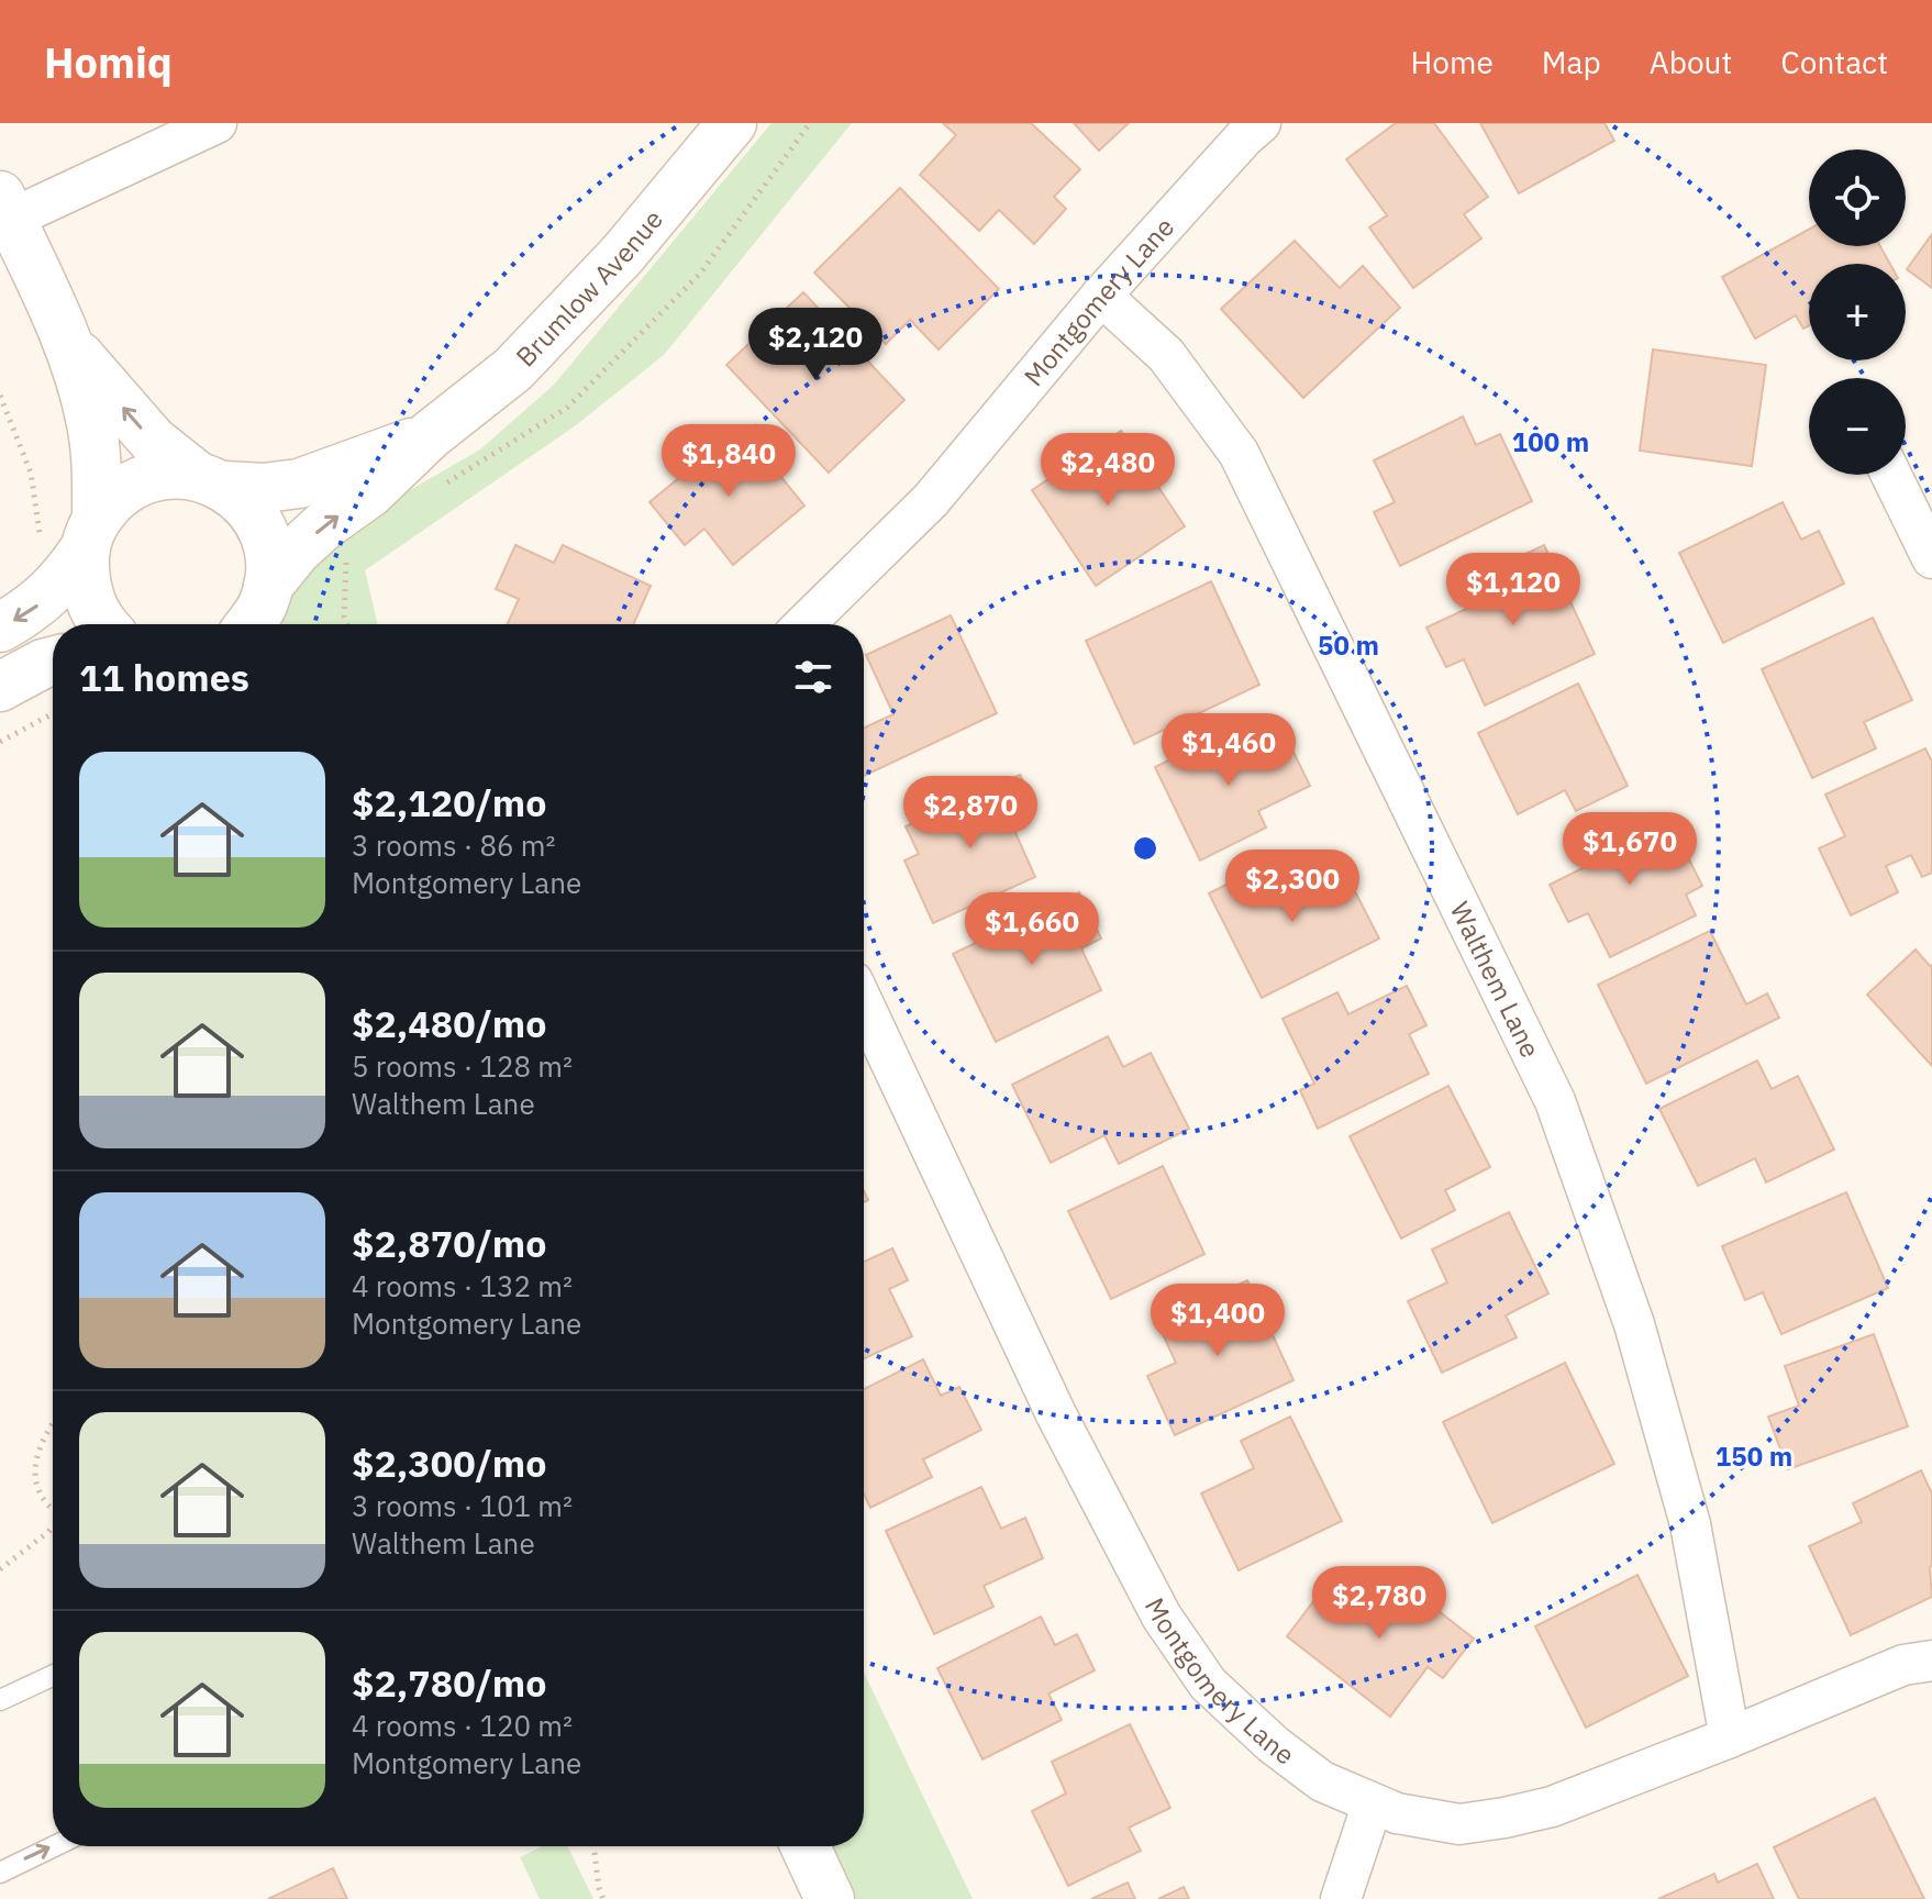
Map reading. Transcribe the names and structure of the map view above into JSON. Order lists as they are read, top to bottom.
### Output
{
  "streets": {
    "main road": ["Brumlow Avenue"],
    "street": ["Montgomery Lane", "Walthem Lane"]
  },
  "crossings": [
    ["Montgomery Lane", "Walthem Lane"]
  ],
  "page": {
    "header": "Homiq",
    "nav": [
      "Home",
      "Map",
      "About",
      "Contact"
    ],
    "map_buttons": ["+", "−"],
    "price": [
      "$2,120",
      "$1,840",
      "$2,480",
      "$1,120",
      "$1,460",
      "$2,870",
      "$1,670",
      "$2,300",
      "$1,660",
      "$1,400",
      "$2,780"
    ],
    "heading": "11 homes",
    "list": [
      {
        "name": "$2,120/mo",
        "note": "3 rooms · 86 m² · Montgomery Lane"
      },
      {
        "name": "$2,480/mo",
        "note": "5 rooms · 128 m² · Walthem Lane"
      },
      {
        "name": "$2,870/mo",
        "note": "4 rooms · 132 m² · Montgomery Lane"
      },
      {
        "name": "$2,300/mo",
        "note": "3 rooms · 101 m² · Walthem Lane"
      },
      {
        "name": "$2,780/mo",
        "note": "4 rooms · 120 m² · Montgomery Lane"
      }
    ]
  },
  "rings": ["100 m", "50 m", "150 m"]
}
